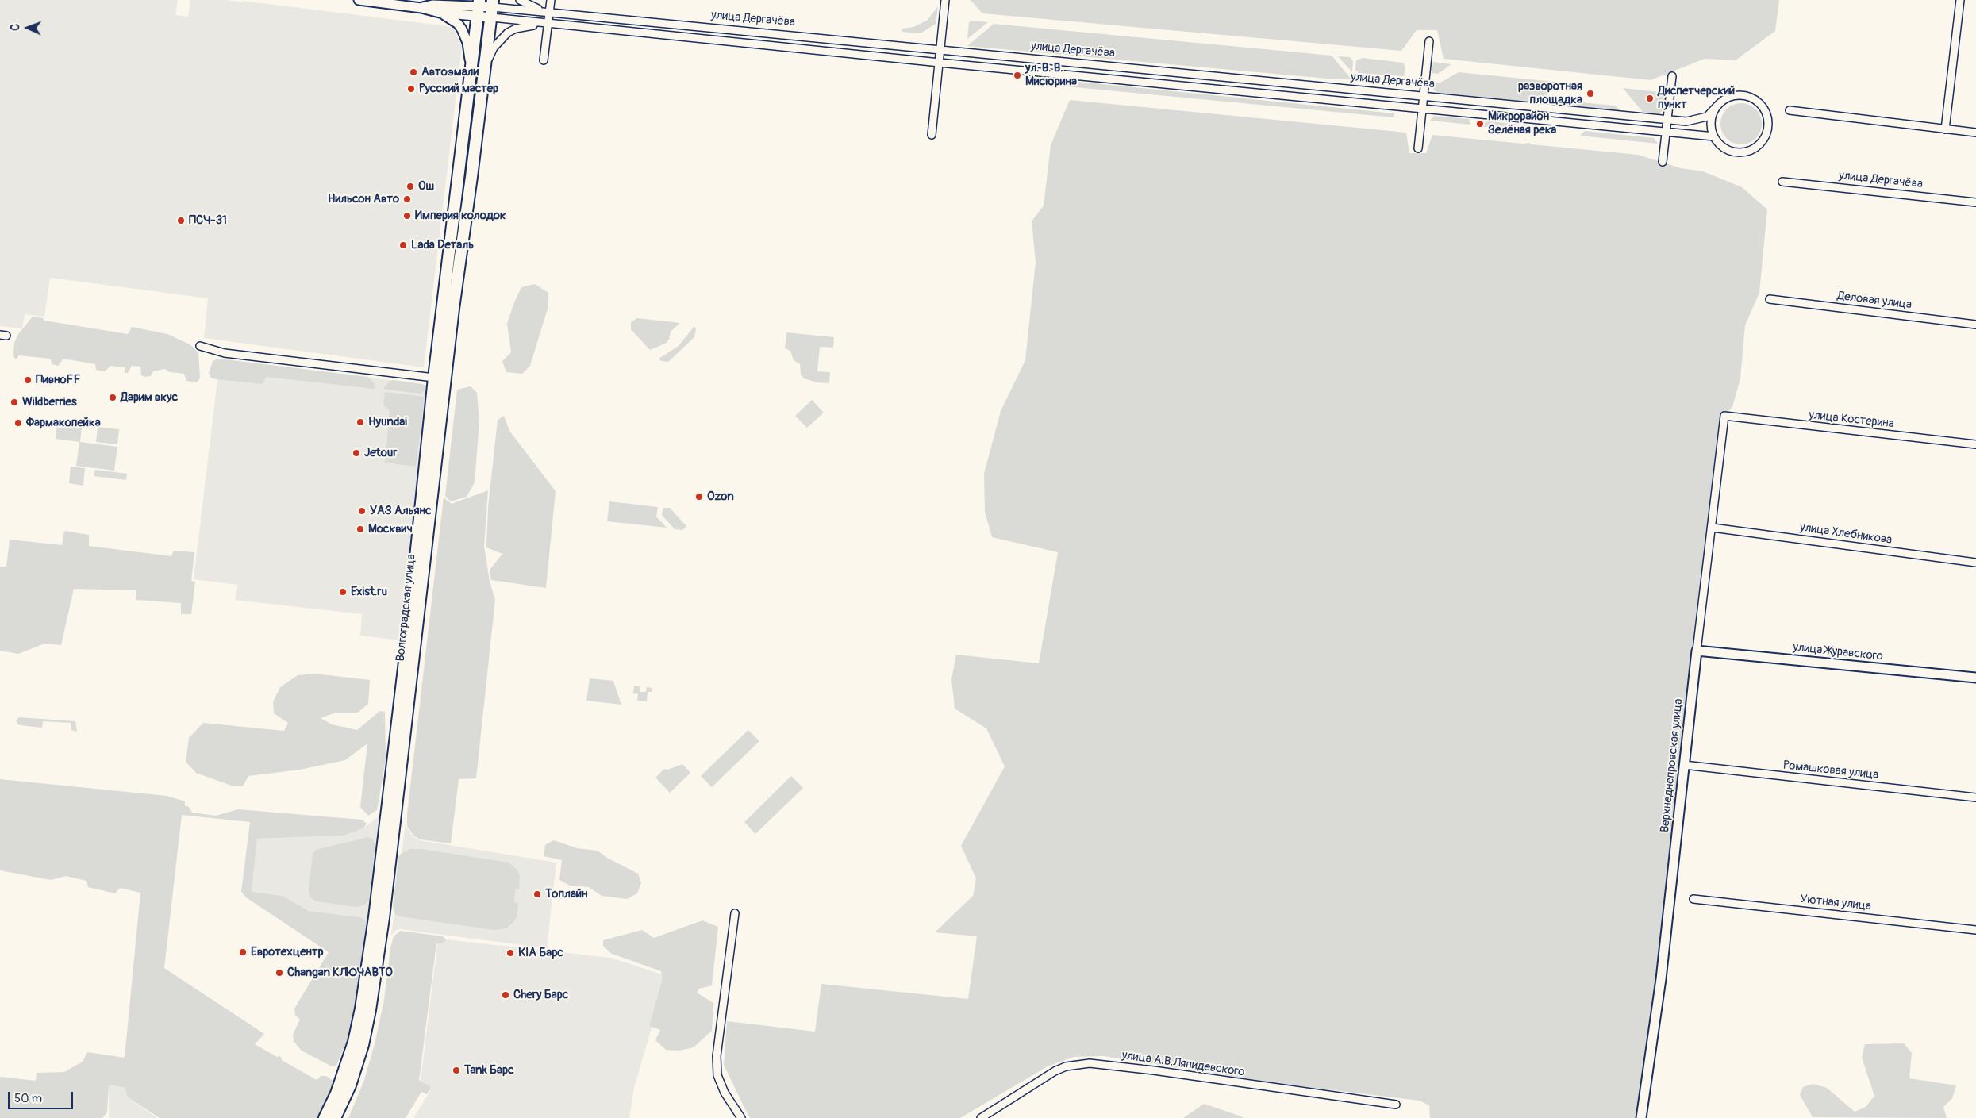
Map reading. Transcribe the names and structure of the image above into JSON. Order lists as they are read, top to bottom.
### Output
{
  "streets": {
    "main road": ["Волгоградская улица"],
    "street": [
      "улица Дергачёва",
      "Деловая улица",
      "улица Костерина",
      "улица Хлебникова",
      "улица Журавского",
      "Верхнеднепровская улица",
      "Ромашковая улица",
      "Уютная улица",
      "улица А.В.Ляпидевского"
    ]
  },
  "crossings": [
    ["улица Дергачёва", "Волгоградская улица"],
    ["улица Костерина", "Верхнеднепровская улица"],
    ["улица Хлебникова", "Верхнеднепровская улица"],
    ["улица Журавского", "Верхнеднепровская улица"],
    ["Верхнеднепровская улица", "Ромашковая улица"]
  ],
  "places": [
    "Автоэмали",
    "ул. В. В. Мисюрина",
    "Русский мастер",
    "разворотная площадка",
    "Диспетчерский пункт",
    "Микрорайон Зелёная река",
    "Ош",
    "Нильсон Авто",
    "Империя колодок",
    "ПСЧ-31",
    "Lada Dеталь",
    "ПивноFF",
    "Дарим вкус",
    "Wildberries",
    "Hyundai",
    "Фармакопейка",
    "Jetour",
    "Ozon",
    "УАЗ Альянс",
    "Москвич",
    "Exist.ru",
    "Топлайн",
    "Евротехцентр",
    "KIA Барс",
    "Changan КЛЮЧАВТО",
    "Chery Барс",
    "Tank Барс"
  ],
  "scale_bar": "50 m",
  "north": "left"
}
